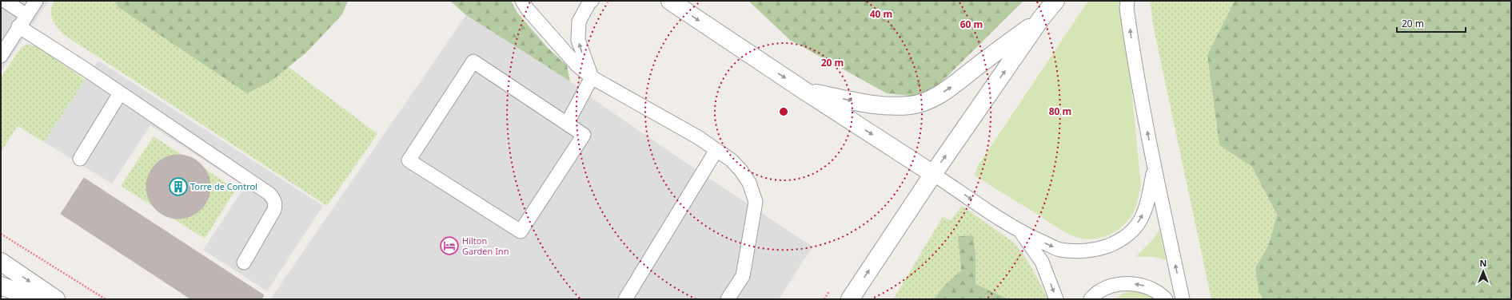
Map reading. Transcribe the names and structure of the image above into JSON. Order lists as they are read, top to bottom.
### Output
{
  "places": {
    "building": ["Torre de Control"],
    "hotel": ["Hilton Garden Inn"]
  },
  "scale_bar": "20 m",
  "north": "top",
  "rings": [
    "40 m",
    "60 m",
    "20 m",
    "80 m"
  ]
}
